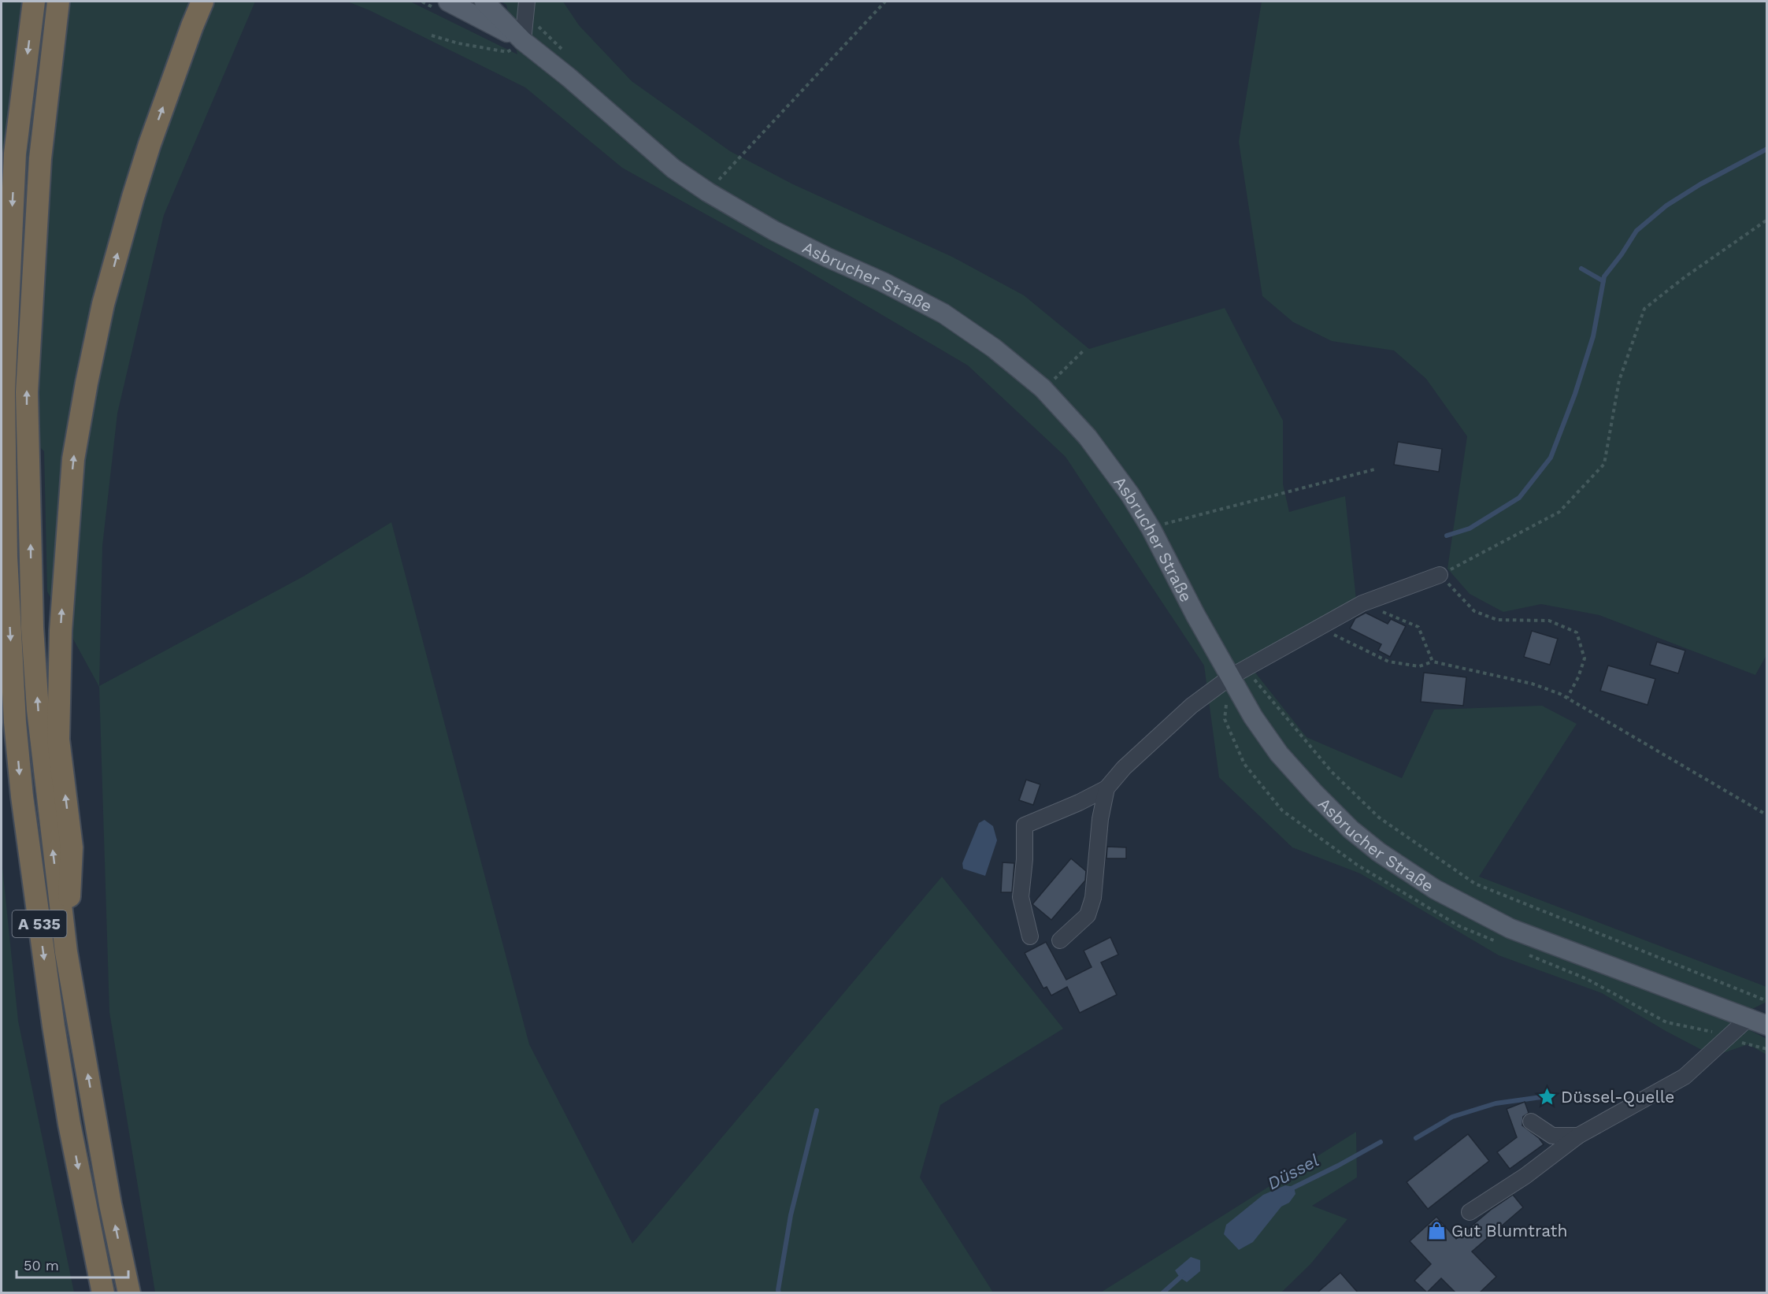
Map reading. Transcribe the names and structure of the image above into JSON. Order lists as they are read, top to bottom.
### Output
{
  "streets": {
    "highway": ["A 535"],
    "main road": ["Asbrucher Straße"]
  },
  "water": ["Düssel"],
  "places": {
    "place": ["Düssel-Quelle"],
    "shop": ["Gut Blumtrath"]
  },
  "scale_bar": "50 m"
}
